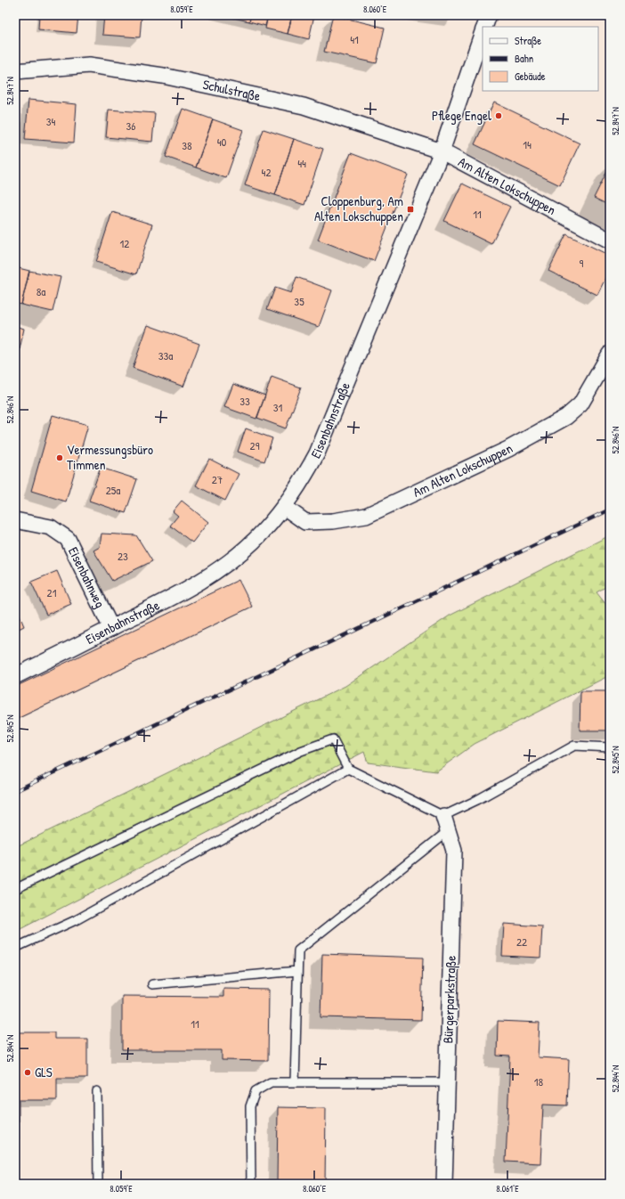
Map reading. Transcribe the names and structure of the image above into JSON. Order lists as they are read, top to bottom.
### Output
{
  "streets": {
    "street": [
      "Schulstraße",
      "Am Alten Lokschuppen",
      "Eisenbahnstraße",
      "Eisenbahnweg",
      "Bürgerparkstraße"
    ]
  },
  "crossings": [
    ["Schulstraße", "Am Alten Lokschuppen"],
    ["Schulstraße", "Eisenbahnstraße"],
    ["Am Alten Lokschuppen", "Eisenbahnstraße"],
    ["Eisenbahnstraße", "Eisenbahnweg"]
  ],
  "places": {
    "other": ["Pflege Engel", "Vermessungsbüro Timmen", "GLS"],
    "transit": ["Cloppenburg, Am Alten Lokschuppen"]
  },
  "house_numbers": [
    "41",
    "34",
    "36",
    "40",
    "14",
    "38",
    "44",
    "42",
    "11",
    "12",
    "9",
    "8a",
    "35",
    "33a",
    "33",
    "31",
    "29",
    "27",
    "25a",
    "23",
    "21",
    "22",
    "11",
    "18"
  ],
  "legend": ["Straße", "Bahn", "Gebäude"],
  "coordinates": [
    "8.059°E",
    "8.060°E",
    "52.847°N",
    "52.846°N",
    "52.845°N",
    "52.844°N",
    "8.061°E"
  ]
}
